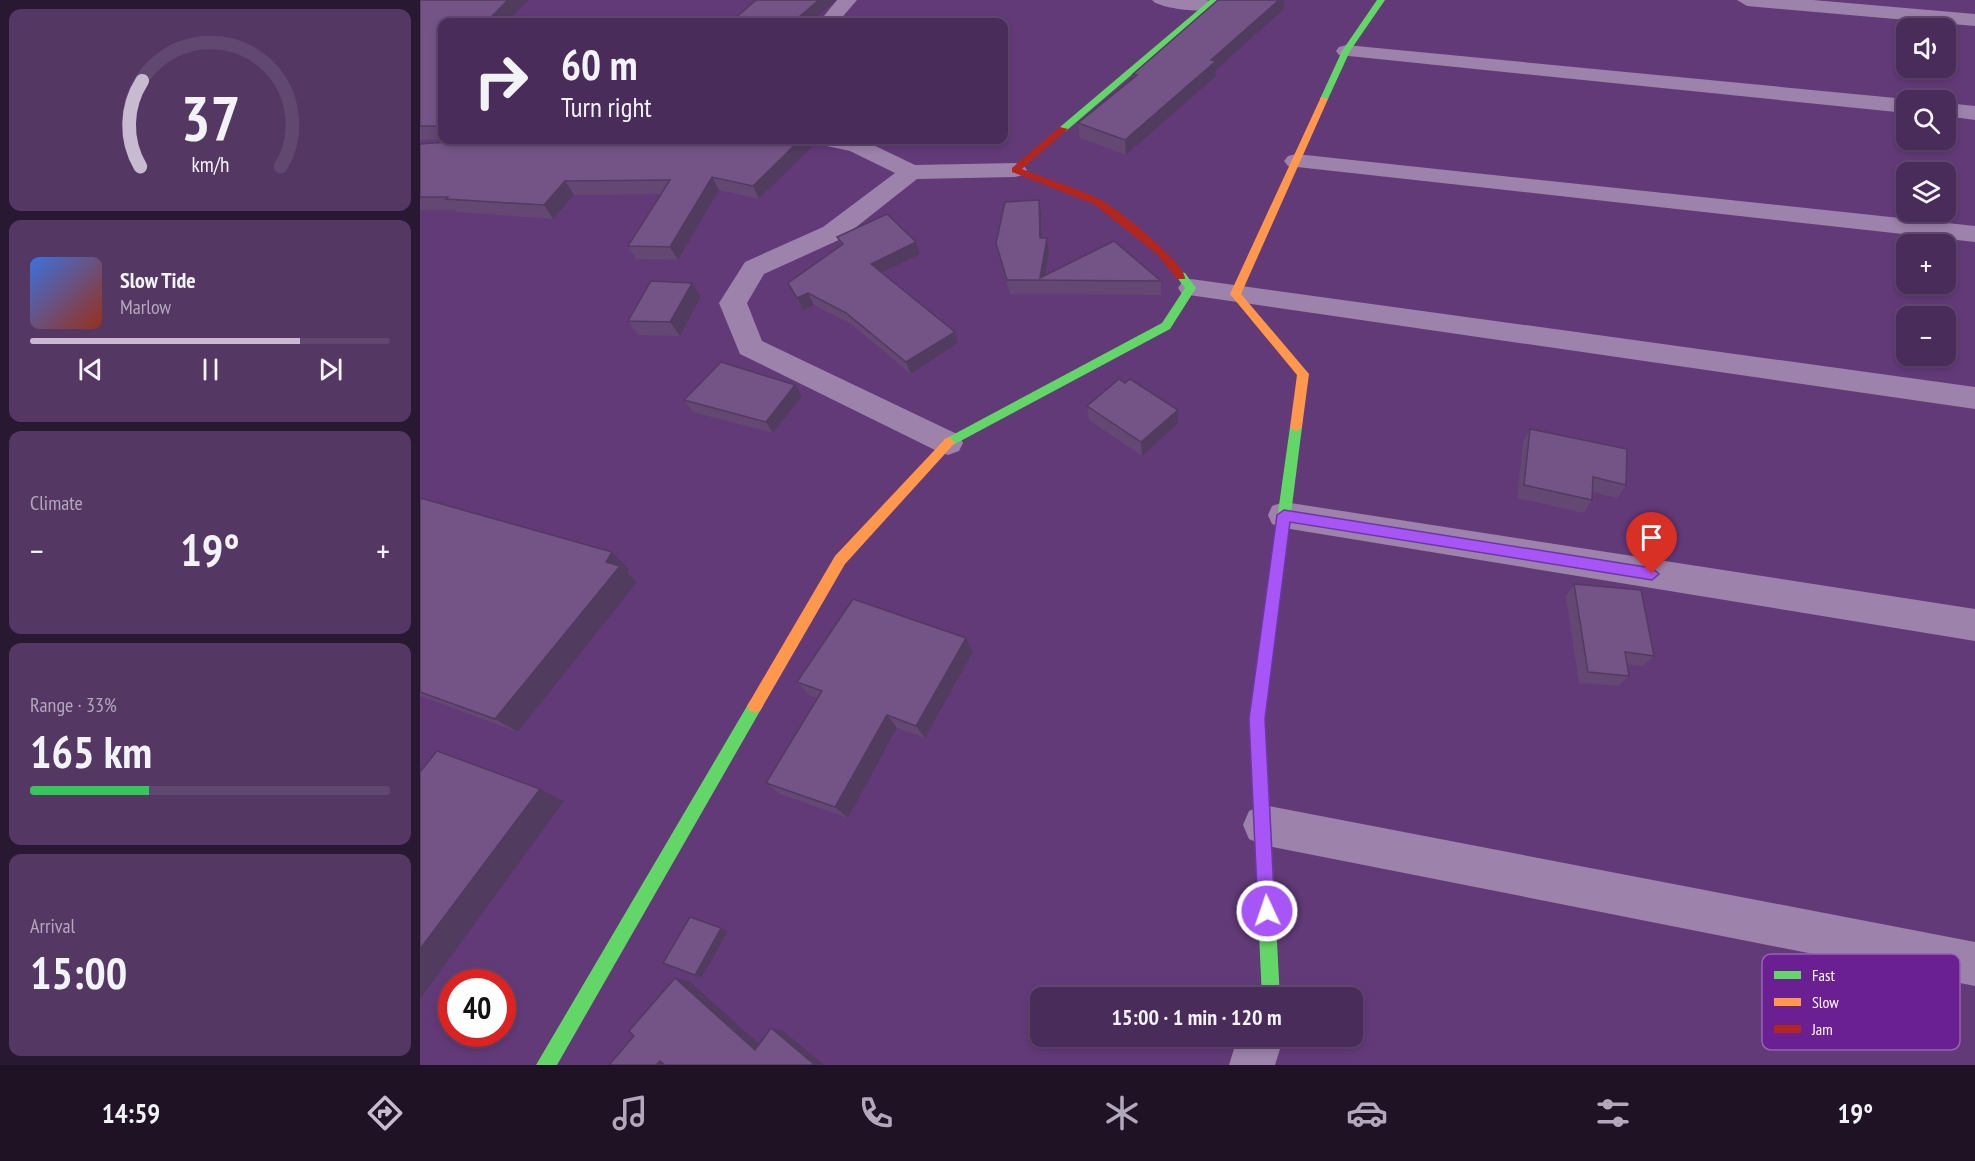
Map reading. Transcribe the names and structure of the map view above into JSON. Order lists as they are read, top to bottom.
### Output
{
  "legend": ["Fast", "Slow", "Jam"],
  "page": {
    "map_buttons": ["+", "−"],
    "turn": ["60 m", "Turn right"],
    "song": ["Slow Tide", "Marlow"],
    "tile": [
      "Climate",
      ["Range · 33%", "165 km"],
      ["Arrival", "15:00"]
    ],
    "heat": ["−", "19°", "+"],
    "limit": "40",
    "trip": "15:00 · 1 min · 120 m",
    "tabs": ["14:59", "19°"],
    "gauge": ["37", "km/h"]
  }
}
